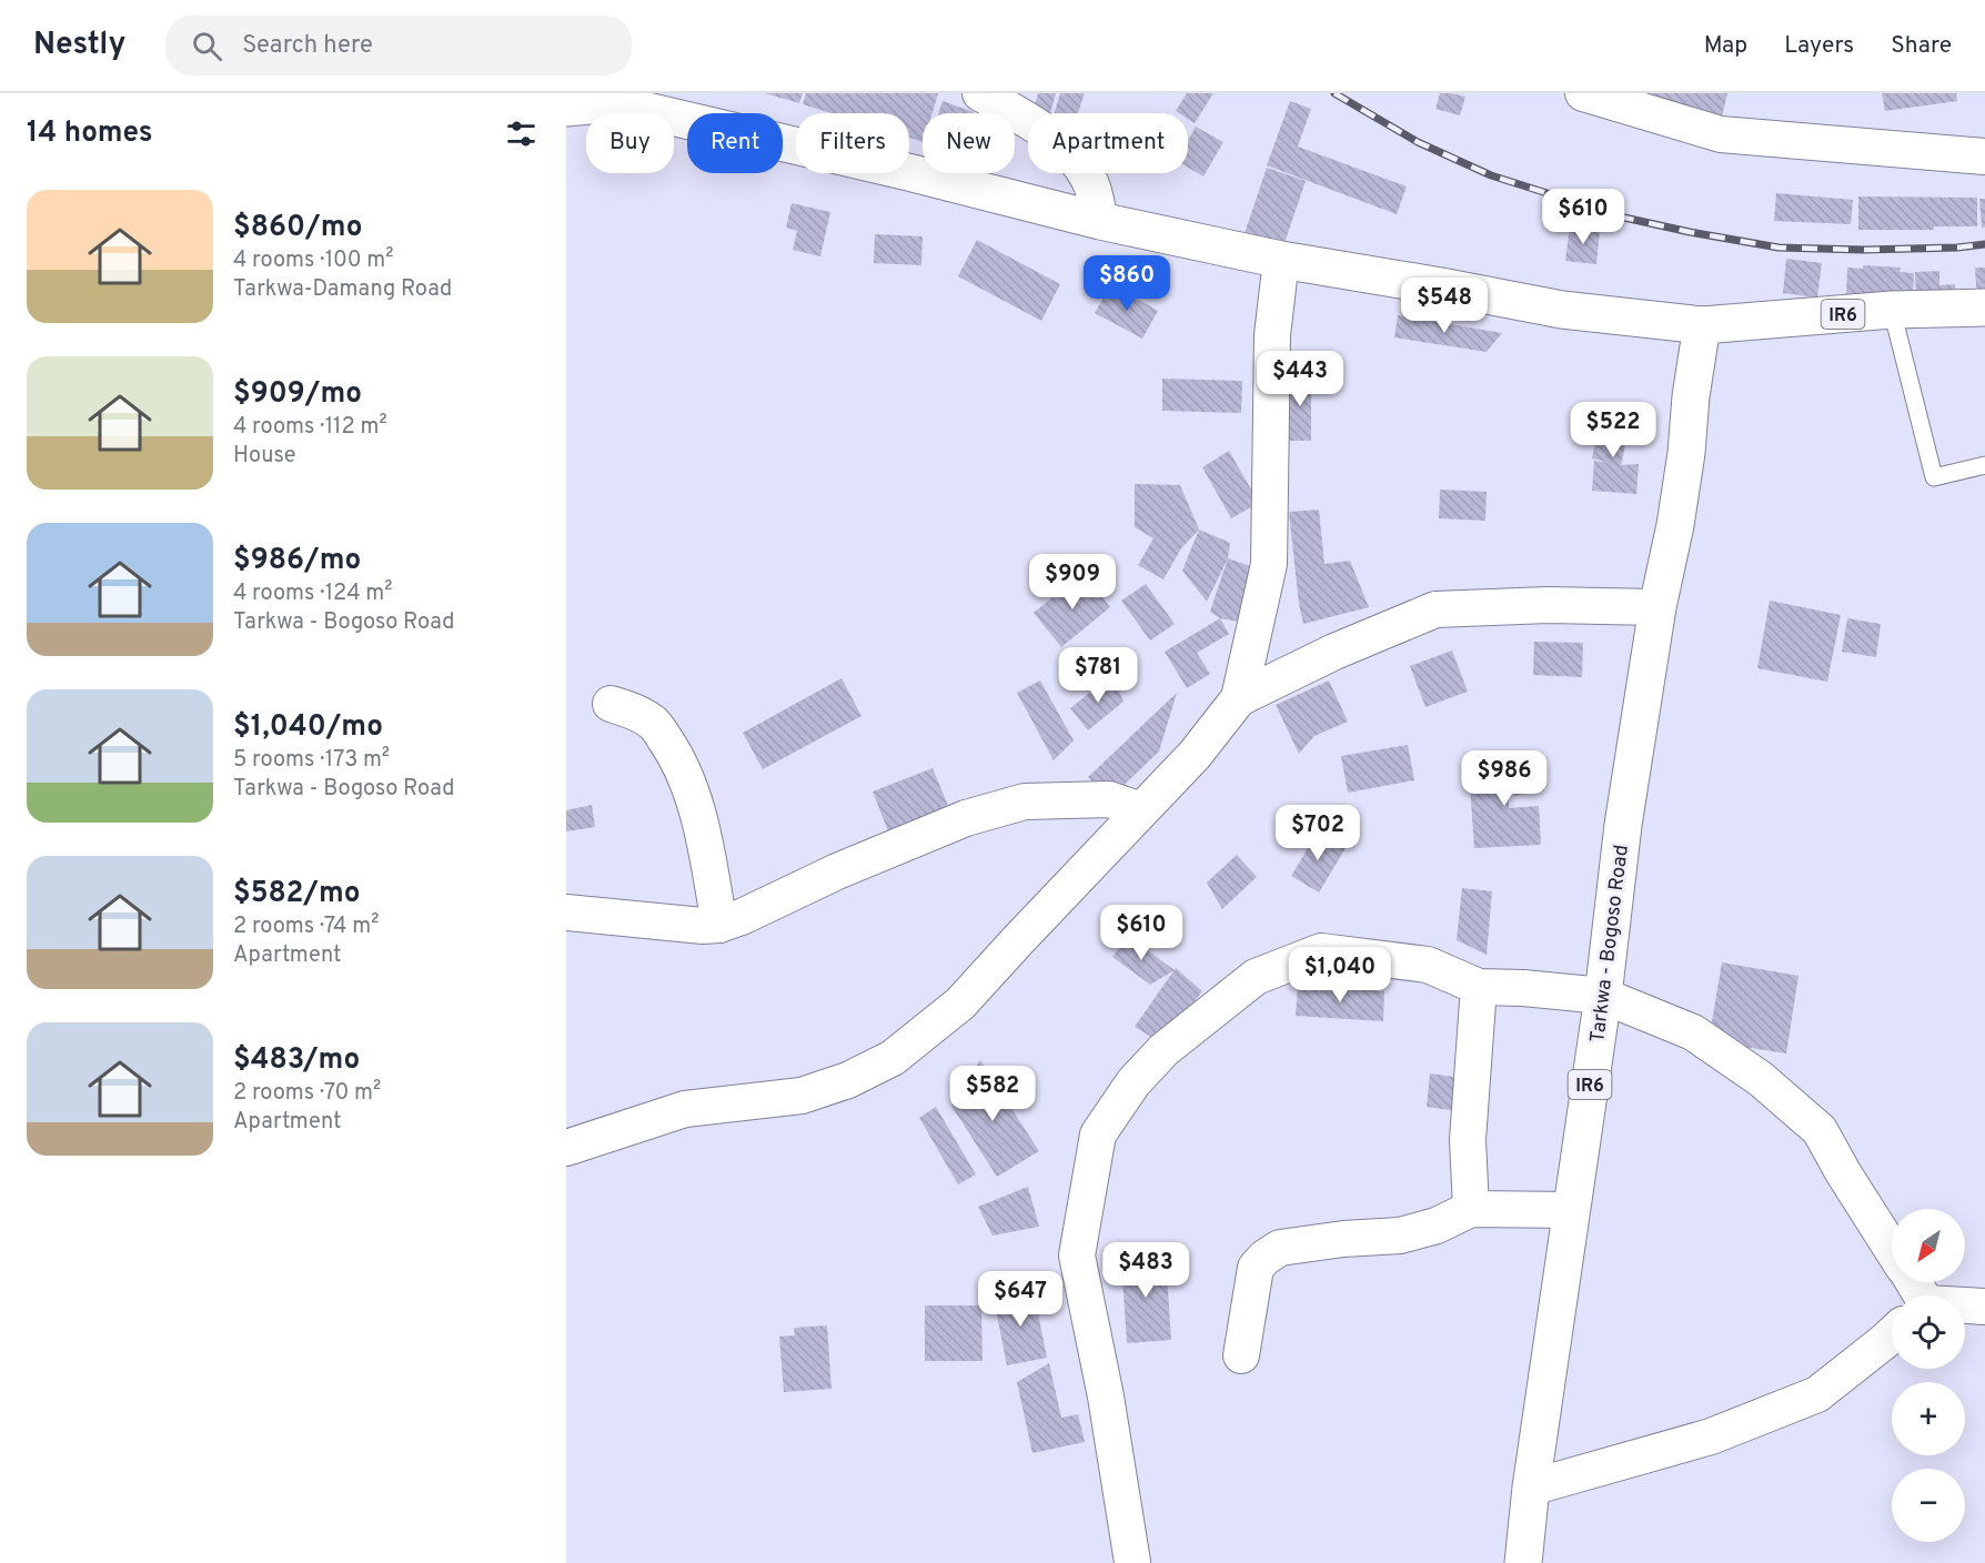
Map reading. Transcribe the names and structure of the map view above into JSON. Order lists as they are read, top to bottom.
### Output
{
  "streets": {
    "main road": ["IR6", "Tarkwa - Bogoso Road"]
  },
  "crossings": [
    ["IR6", "Tarkwa - Bogoso Road"]
  ],
  "north": "bottom left",
  "page": {
    "header": "Nestly",
    "search": "Search here",
    "nav": ["Map", "Layers", "Share"],
    "heading": "14 homes",
    "chip": [
      "Buy",
      "Rent",
      "Filters",
      "New",
      "Apartment"
    ],
    "list": [
      {
        "name": "$860/mo",
        "note": "4 rooms · 100 m² · Tarkwa-Damang Road"
      },
      {
        "name": "$909/mo",
        "note": "4 rooms · 112 m² · House"
      },
      {
        "name": "$986/mo",
        "note": "4 rooms · 124 m² · Tarkwa - Bogoso Road"
      },
      {
        "name": "$1,040/mo",
        "note": "5 rooms · 173 m² · Tarkwa - Bogoso Road"
      },
      {
        "name": "$582/mo",
        "note": "2 rooms · 74 m² · Apartment"
      },
      {
        "name": "$483/mo",
        "note": "2 rooms · 70 m² · Apartment"
      }
    ],
    "price": [
      "$610",
      "$860",
      "$548",
      "$443",
      "$522",
      "$909",
      "$781",
      "$986",
      "$702",
      "$610",
      "$1,040",
      "$582",
      "$483",
      "$647"
    ],
    "map_buttons": ["+", "−"]
  }
}
